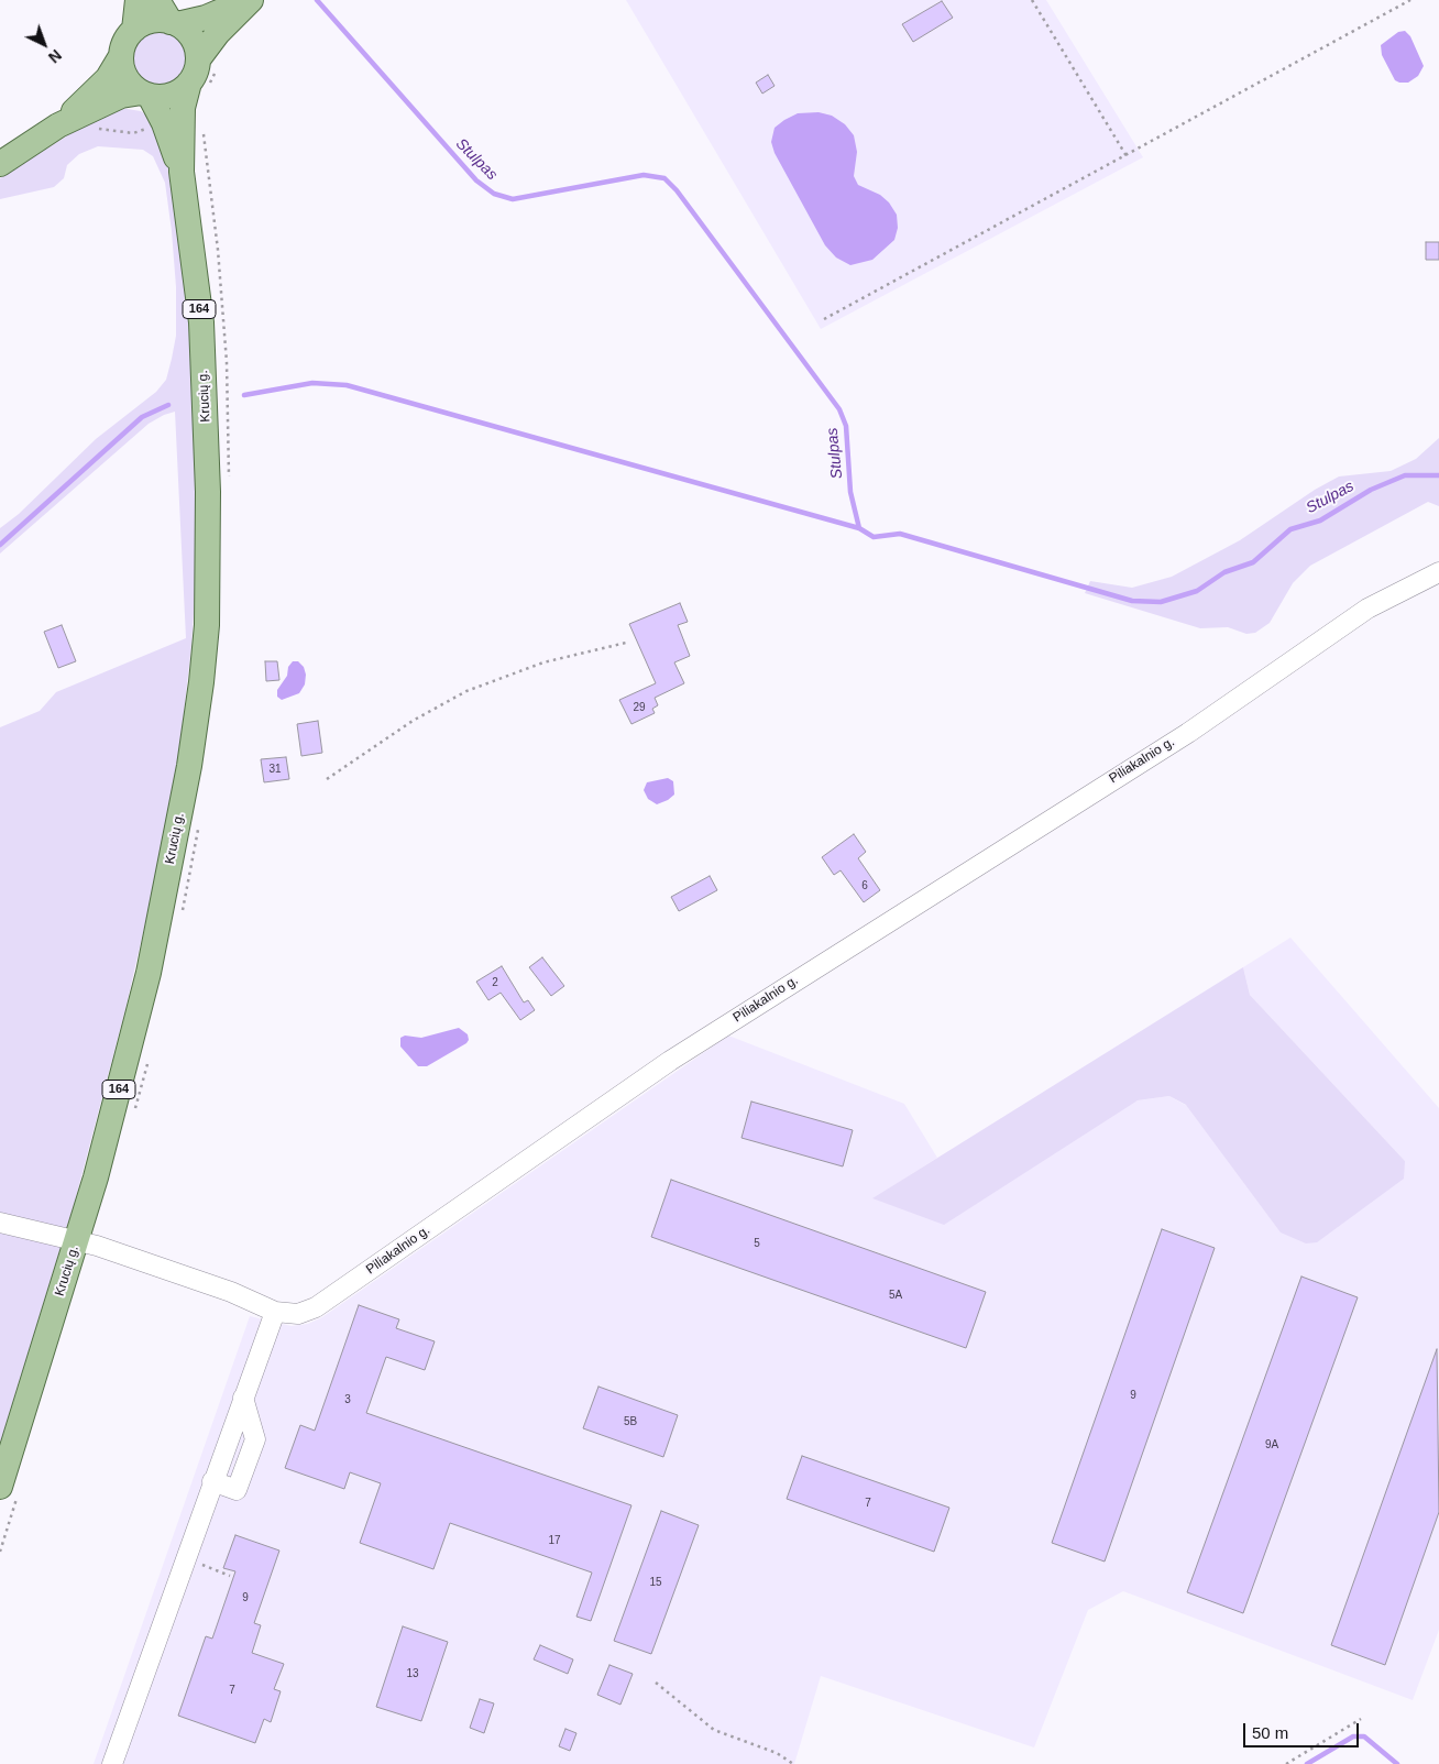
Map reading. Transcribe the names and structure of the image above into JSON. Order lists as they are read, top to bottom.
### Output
{
  "streets": {
    "main road": ["164", "Krucių g."],
    "street": ["Piliakalnio g."]
  },
  "crossings": [
    ["Krucių g.", "Piliakalnio g."]
  ],
  "water": ["Stulpas"],
  "house_numbers": [
    "29",
    "31",
    "6",
    "2",
    "5",
    "5A",
    "9",
    "3",
    "5B",
    "9A",
    "7",
    "17",
    "15",
    "9",
    "13",
    "7"
  ],
  "scale_bar": "50 m",
  "north": "bottom right"
}
